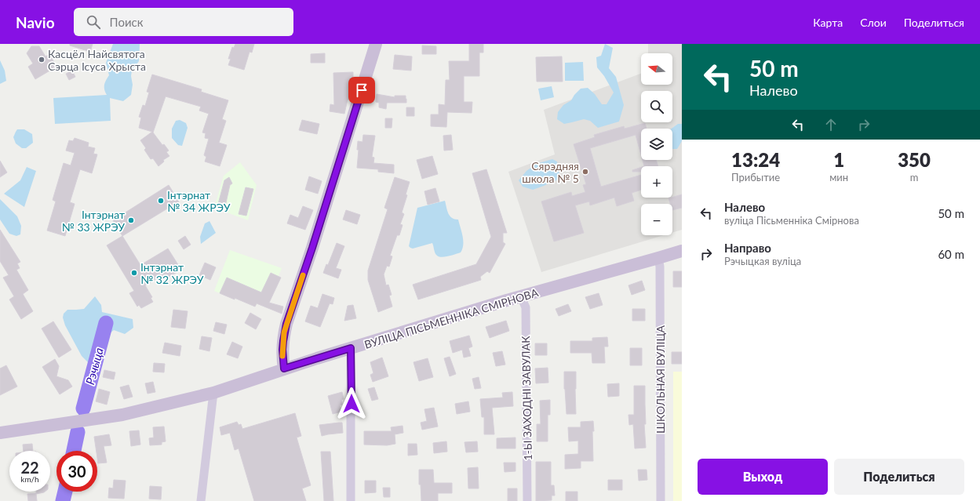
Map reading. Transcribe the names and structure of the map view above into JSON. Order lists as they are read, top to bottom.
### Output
{
  "streets": {
    "main road": ["ВУЛІЦА ПІСЬМЕННІКА СМІРНОВА"],
    "street": ["ШКОЛЬНАЯ ВУЛІЦА", "1-Ы ЗАХОДНІ ЗАВУЛАК"]
  },
  "crossings": [
    ["ВУЛІЦА ПІСЬМЕННІКА СМІРНОВА", "ШКОЛЬНАЯ ВУЛІЦА"],
    ["ВУЛІЦА ПІСЬМЕННІКА СМІРНОВА", "1-Ы ЗАХОДНІ ЗАВУЛАК"]
  ],
  "water": ["Рэчыца"],
  "places": [
    "Касцёл Найсвятога Сэрца Ісуса Хрыста",
    "Сярэдняя школа № 5",
    "Інтэрнат № 34 ЖРЭУ",
    "Інтэрнат № 33 ЖРЭУ",
    "Інтэрнат № 32 ЖРЭУ"
  ],
  "north": "left",
  "page": {
    "header": "Navio",
    "search": "Поиск",
    "nav": ["Карта", "Слои", "Поделиться"],
    "turn": ["50 m", "Налево"],
    "map_buttons": ["+", "−"],
    "eta": [
      "13:24",
      "Прибытие",
      "1",
      "мин",
      "350",
      "m"
    ],
    "list": [
      {
        "name": "Налево",
        "note": "вуліца Пісьменніка Смірнова",
        "value": "50 m"
      },
      {
        "name": "Направо",
        "note": "Рэчыцкая вуліца",
        "value": "60 m"
      }
    ],
    "speed": "22 km/h",
    "limit": "30",
    "buttons": ["Выход", "Поделиться"]
  }
}
